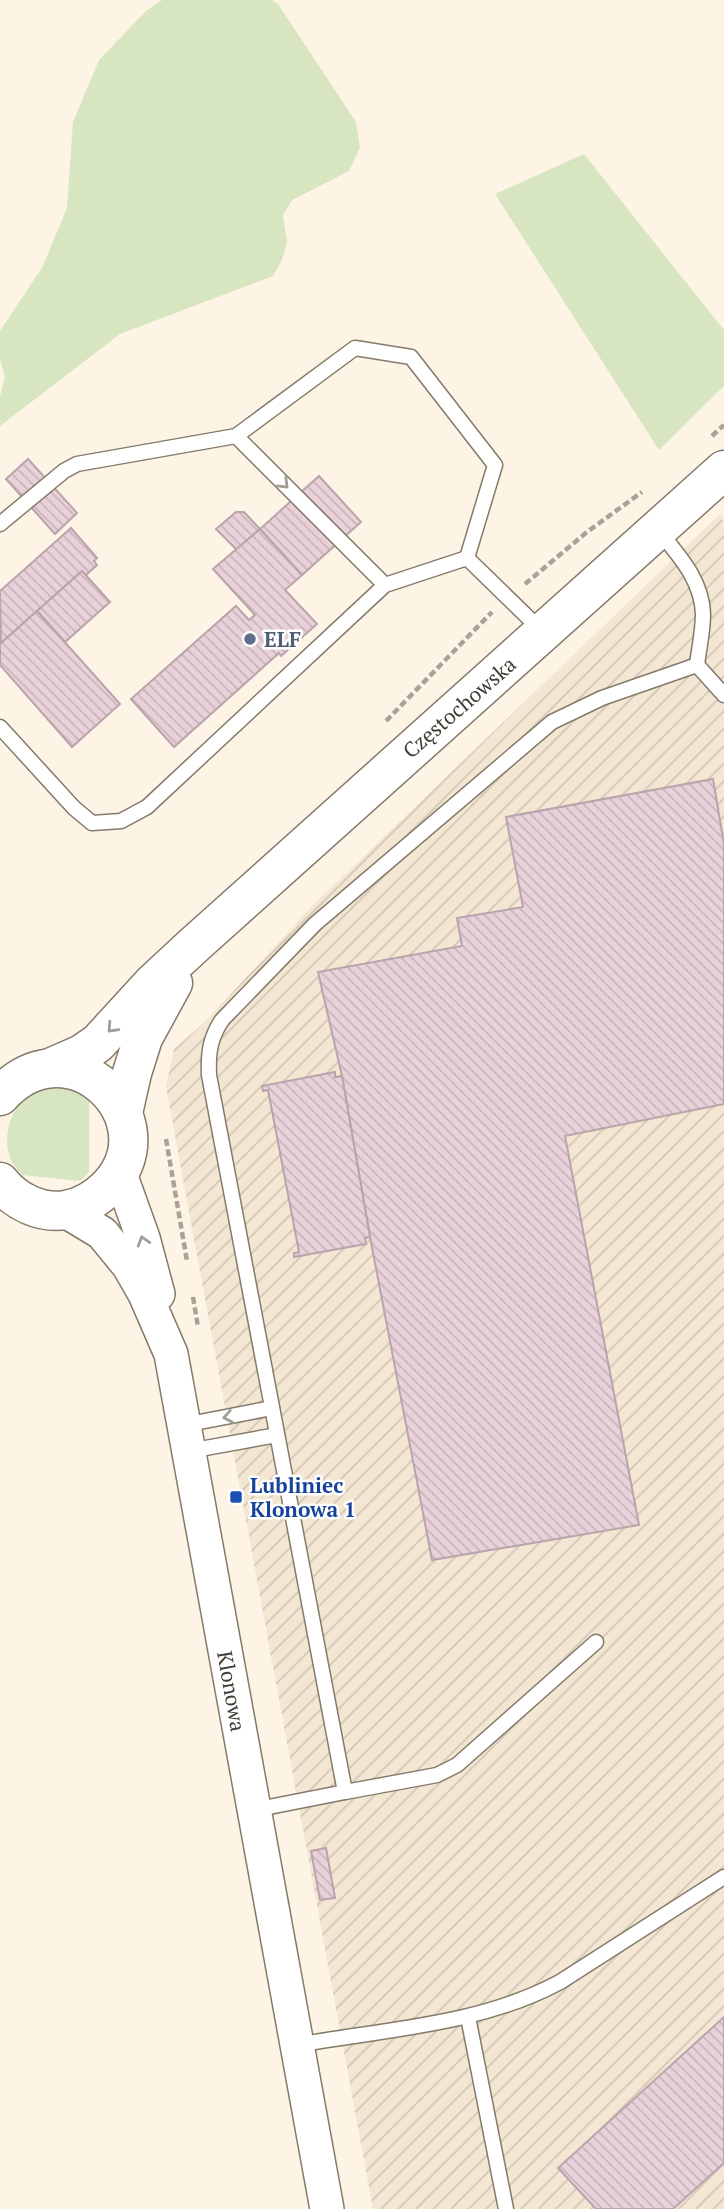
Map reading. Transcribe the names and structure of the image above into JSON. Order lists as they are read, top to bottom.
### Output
{
  "streets": {
    "main road": ["Częstochowska"],
    "street": ["Klonowa"]
  },
  "places": {
    "other": ["ELF"],
    "transit": ["Lubliniec Klonowa 1"]
  }
}
